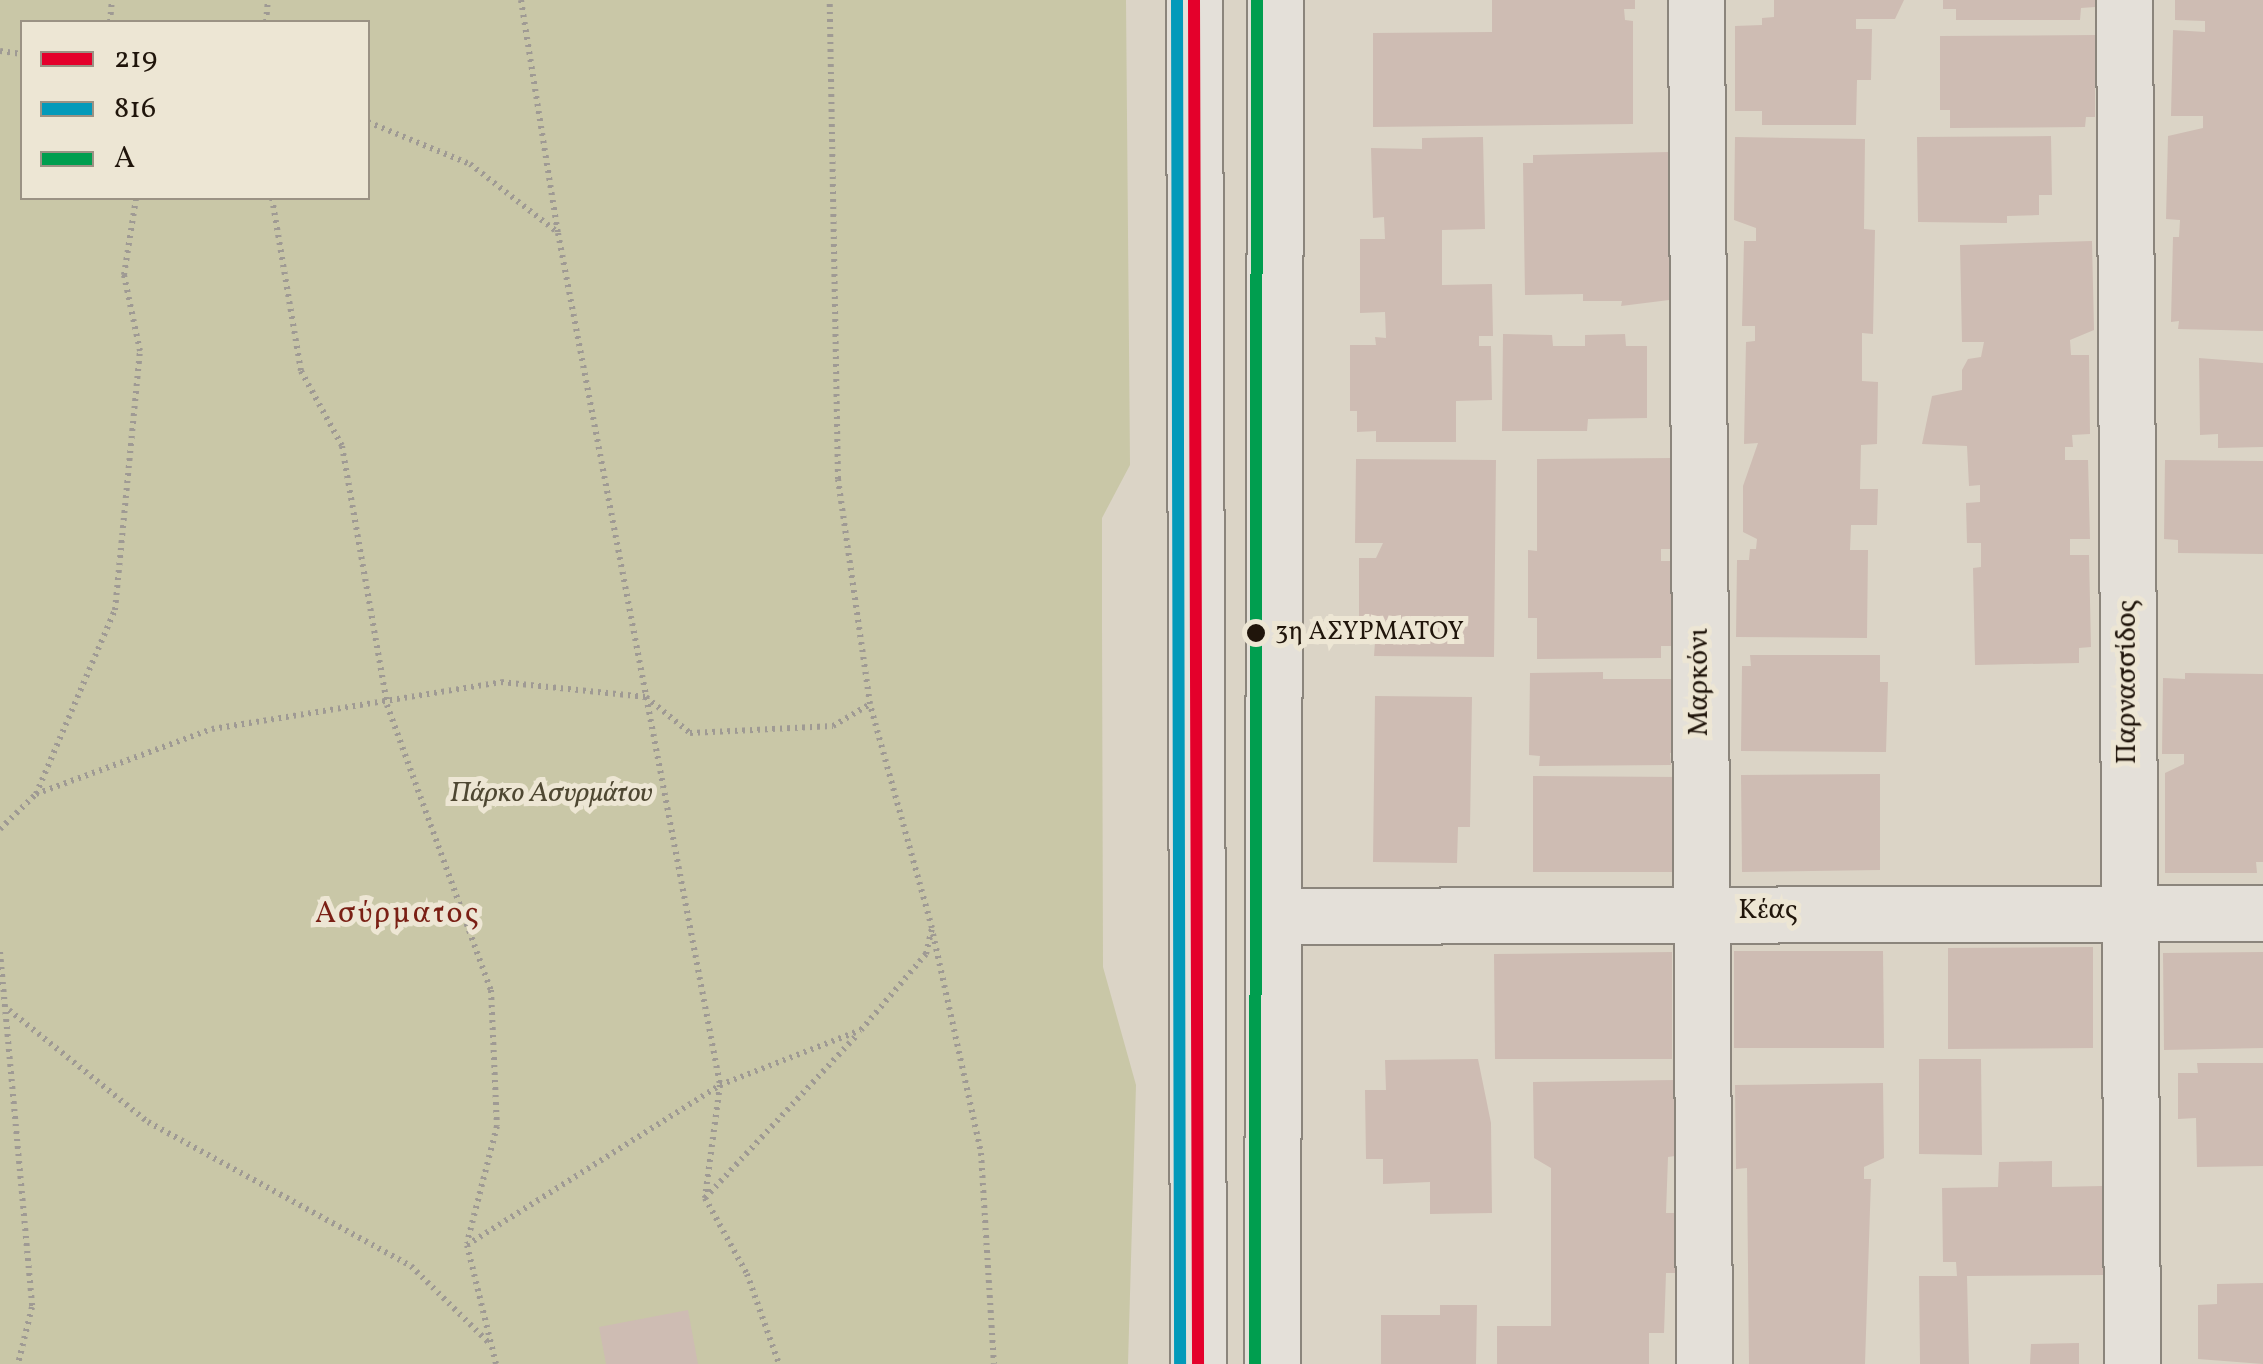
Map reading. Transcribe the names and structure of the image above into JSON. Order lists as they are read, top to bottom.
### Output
{
  "streets": {
    "street": ["Μαρκόνι", "Παρνασσίδος", "Κέας"]
  },
  "crossings": [
    ["Μαρκόνι", "Κέας"],
    ["Παρνασσίδος", "Κέας"]
  ],
  "districts": ["Ασύρματος"],
  "parks": ["Πάρκο Ασυρμάτου"],
  "places": ["3η ΑΣΥΡΜΑΤΟΥ"],
  "lines": ["transit line 219", "transit line 816", "transit line Α"],
  "legend": ["219", "816", "Α"]
}
